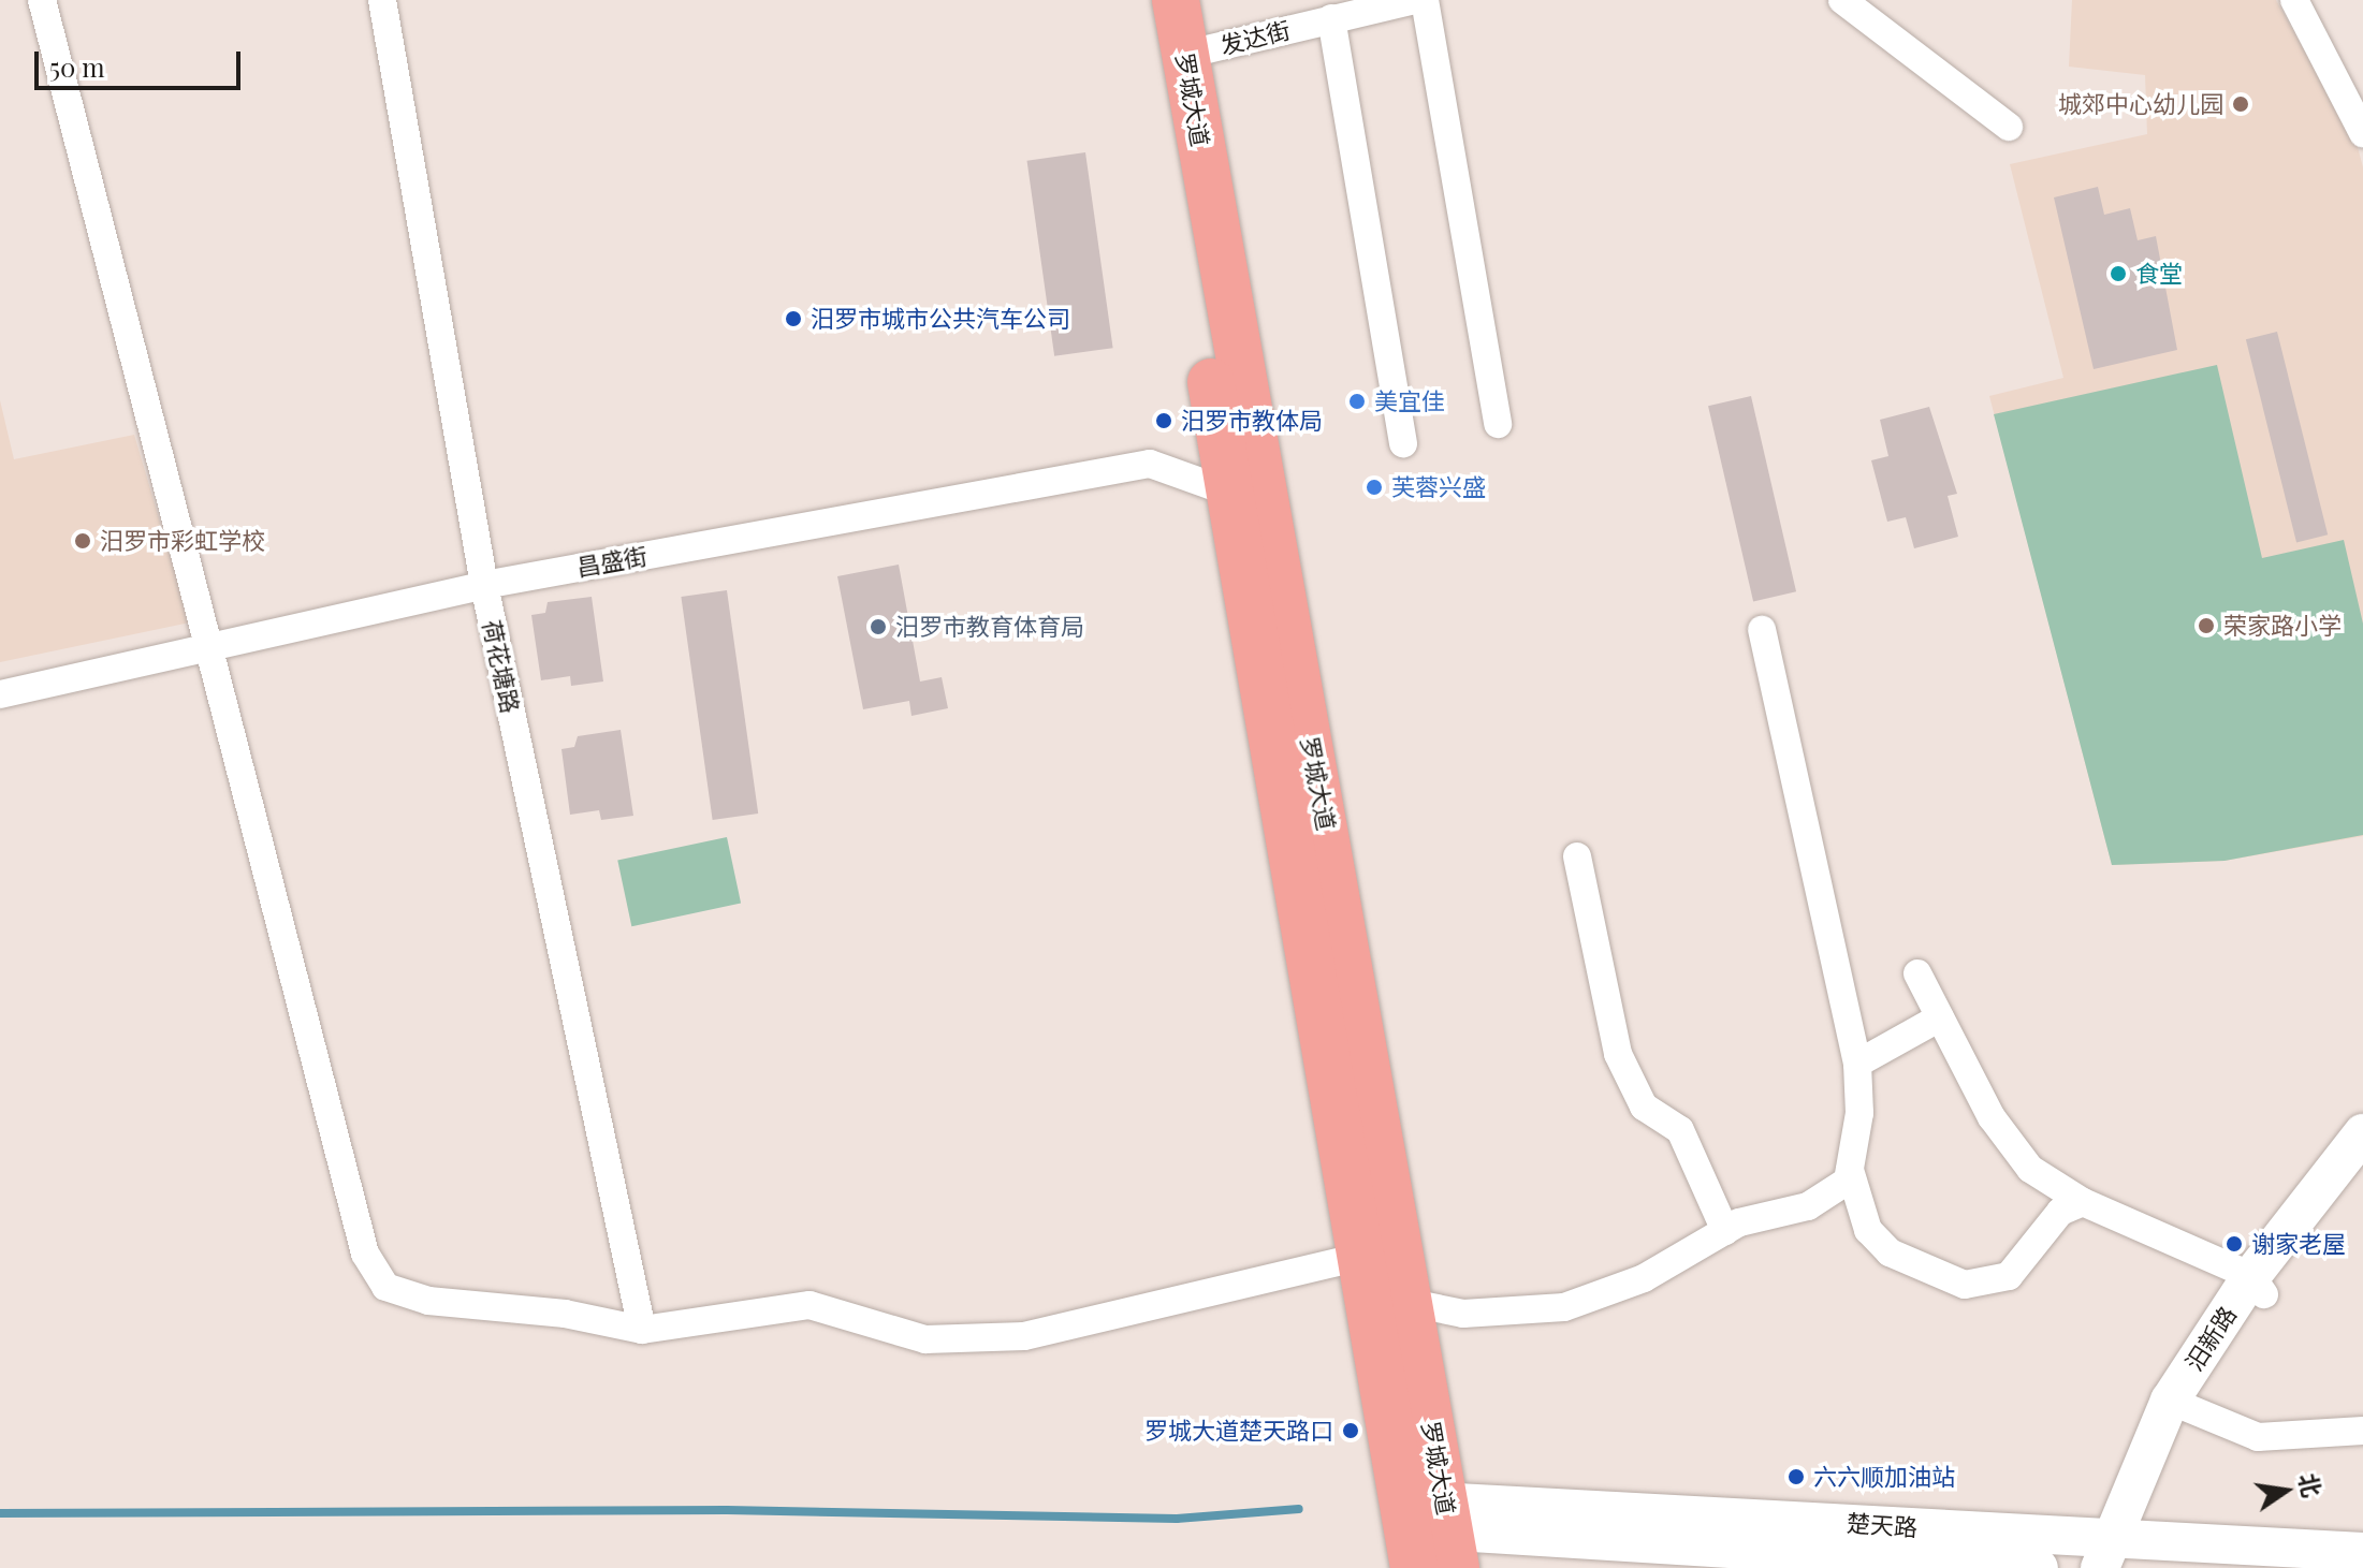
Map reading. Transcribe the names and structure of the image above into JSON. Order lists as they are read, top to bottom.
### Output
{
  "streets": {
    "highway": ["罗城大道"],
    "main road": ["汨新路", "楚天路"],
    "street": ["发达街", "昌盛街", "荷花塘路"]
  },
  "crossings": [
    ["罗城大道", "昌盛街"],
    ["罗城大道", "楚天路"],
    ["昌盛街", "荷花塘路"],
    ["汨新路", "楚天路"]
  ],
  "places": [
    "城郊中心幼儿园",
    "食堂",
    "汨罗市城市公共汽车公司",
    "美宜佳",
    "汨罗市教体局",
    "芙蓉兴盛",
    "汨罗市彩虹学校",
    "荣家路小学",
    "汨罗市教育体育局",
    "谢家老屋",
    "罗城大道楚天路口",
    "六六顺加油站"
  ],
  "scale_bar": "50 m",
  "north": "right"
}
